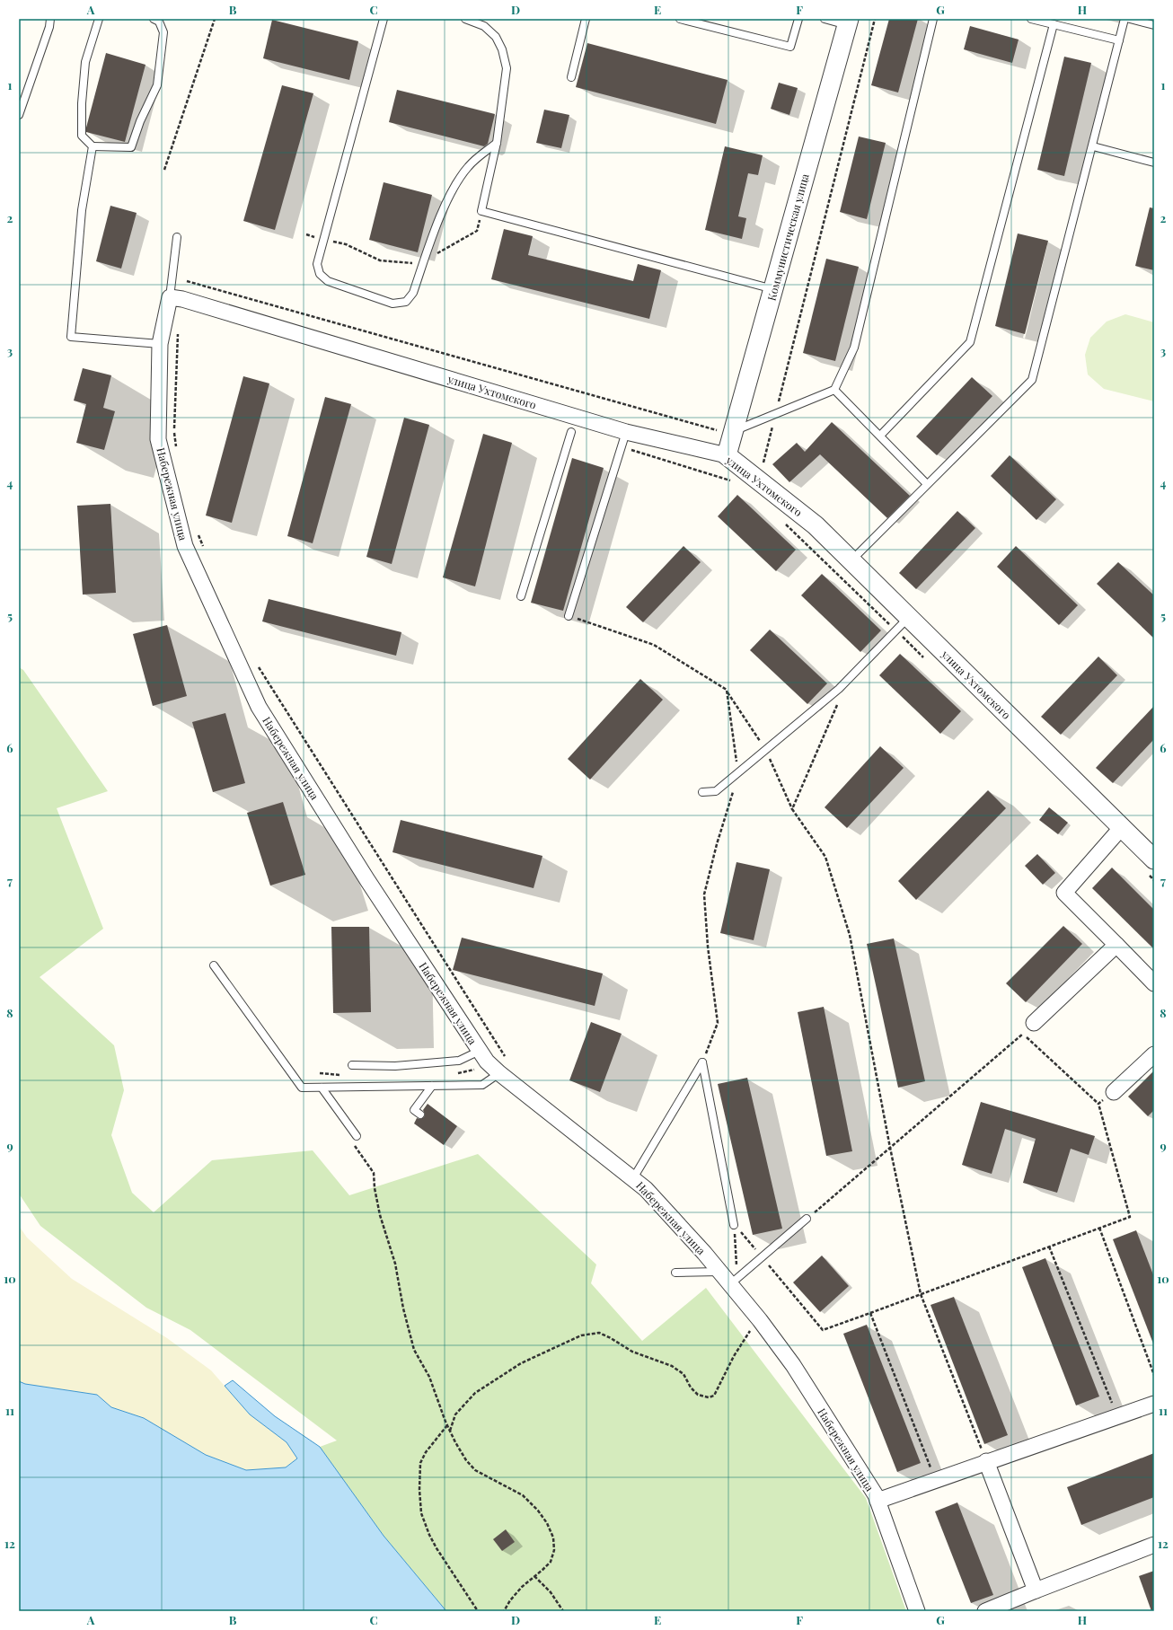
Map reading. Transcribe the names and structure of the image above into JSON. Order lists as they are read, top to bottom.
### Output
{
  "streets": {
    "street": ["Коммунистическая улица", "улица Ухтомского", "Набережная улица"]
  },
  "crossings": [
    ["Коммунистическая улица", "улица Ухтомского"],
    ["улица Ухтомского", "Набережная улица"]
  ],
  "grid": {
    "columns": [
      "A",
      "B",
      "C",
      "D",
      "E",
      "F",
      "G",
      "H"
    ],
    "rows": [
      "1",
      "2",
      "3",
      "4",
      "5",
      "6",
      "7",
      "8",
      "9",
      "10",
      "11",
      "12"
    ]
  }
}
